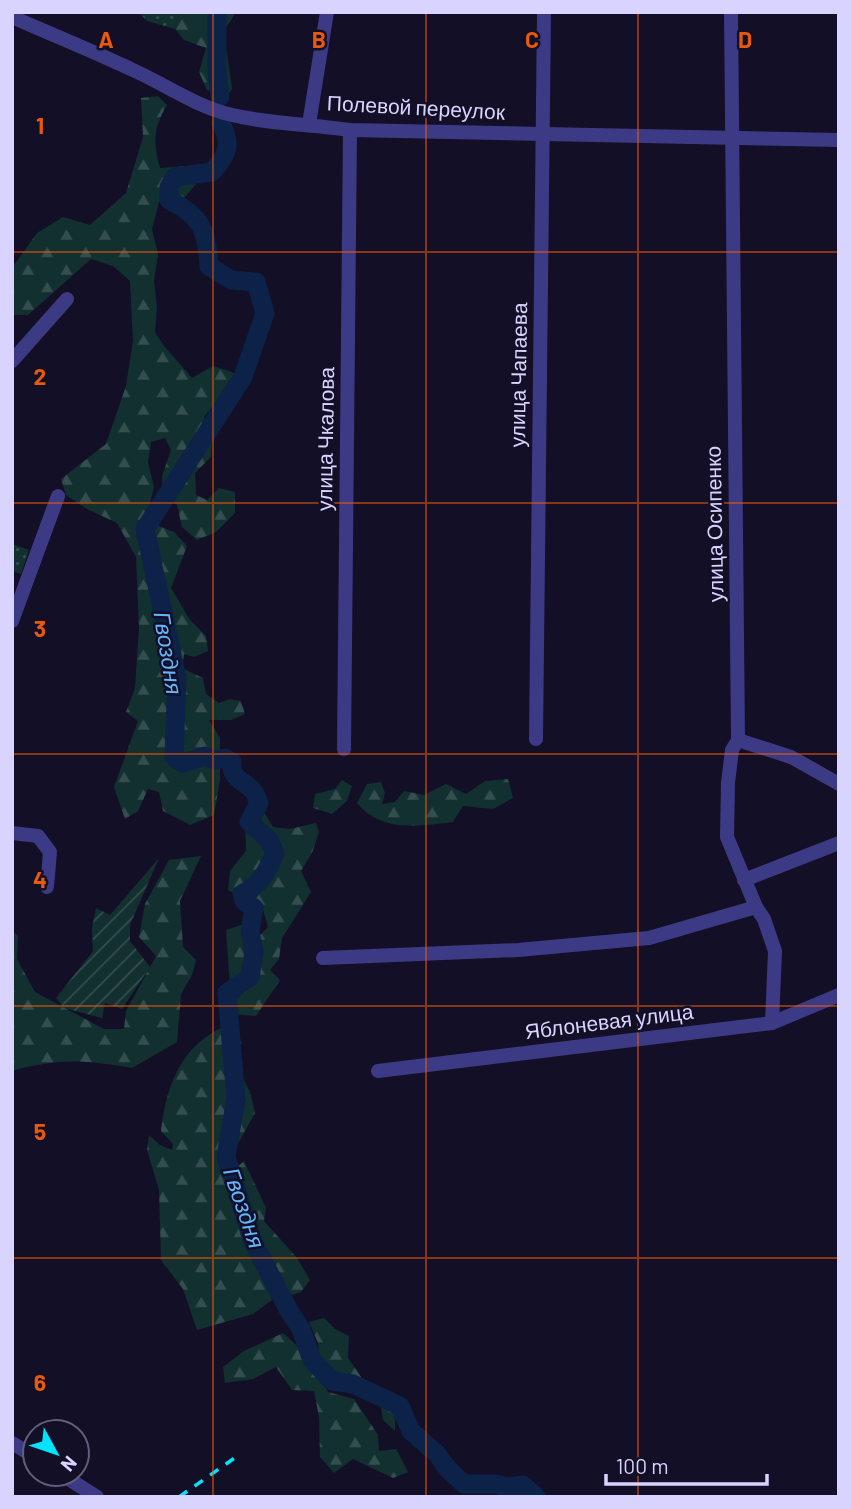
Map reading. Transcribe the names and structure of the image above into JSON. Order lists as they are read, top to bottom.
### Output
{
  "streets": {
    "street": [
      "Полевой переулок",
      "улица Чапаева",
      "улица Чкалова",
      "улица Осипенко",
      "Яблоневая улица"
    ]
  },
  "crossings": [
    ["Полевой переулок", "улица Чапаева"],
    ["Полевой переулок", "улица Чкалова"],
    ["Полевой переулок", "улица Осипенко"],
    ["улица Осипенко", "Яблоневая улица"]
  ],
  "water": ["Гвоздня"],
  "scale_bar": "100 m",
  "north": "bottom right",
  "grid": {
    "columns": [
      "A",
      "B",
      "C",
      "D"
    ],
    "rows": [
      "1",
      "2",
      "3",
      "4",
      "5",
      "6"
    ]
  }
}
